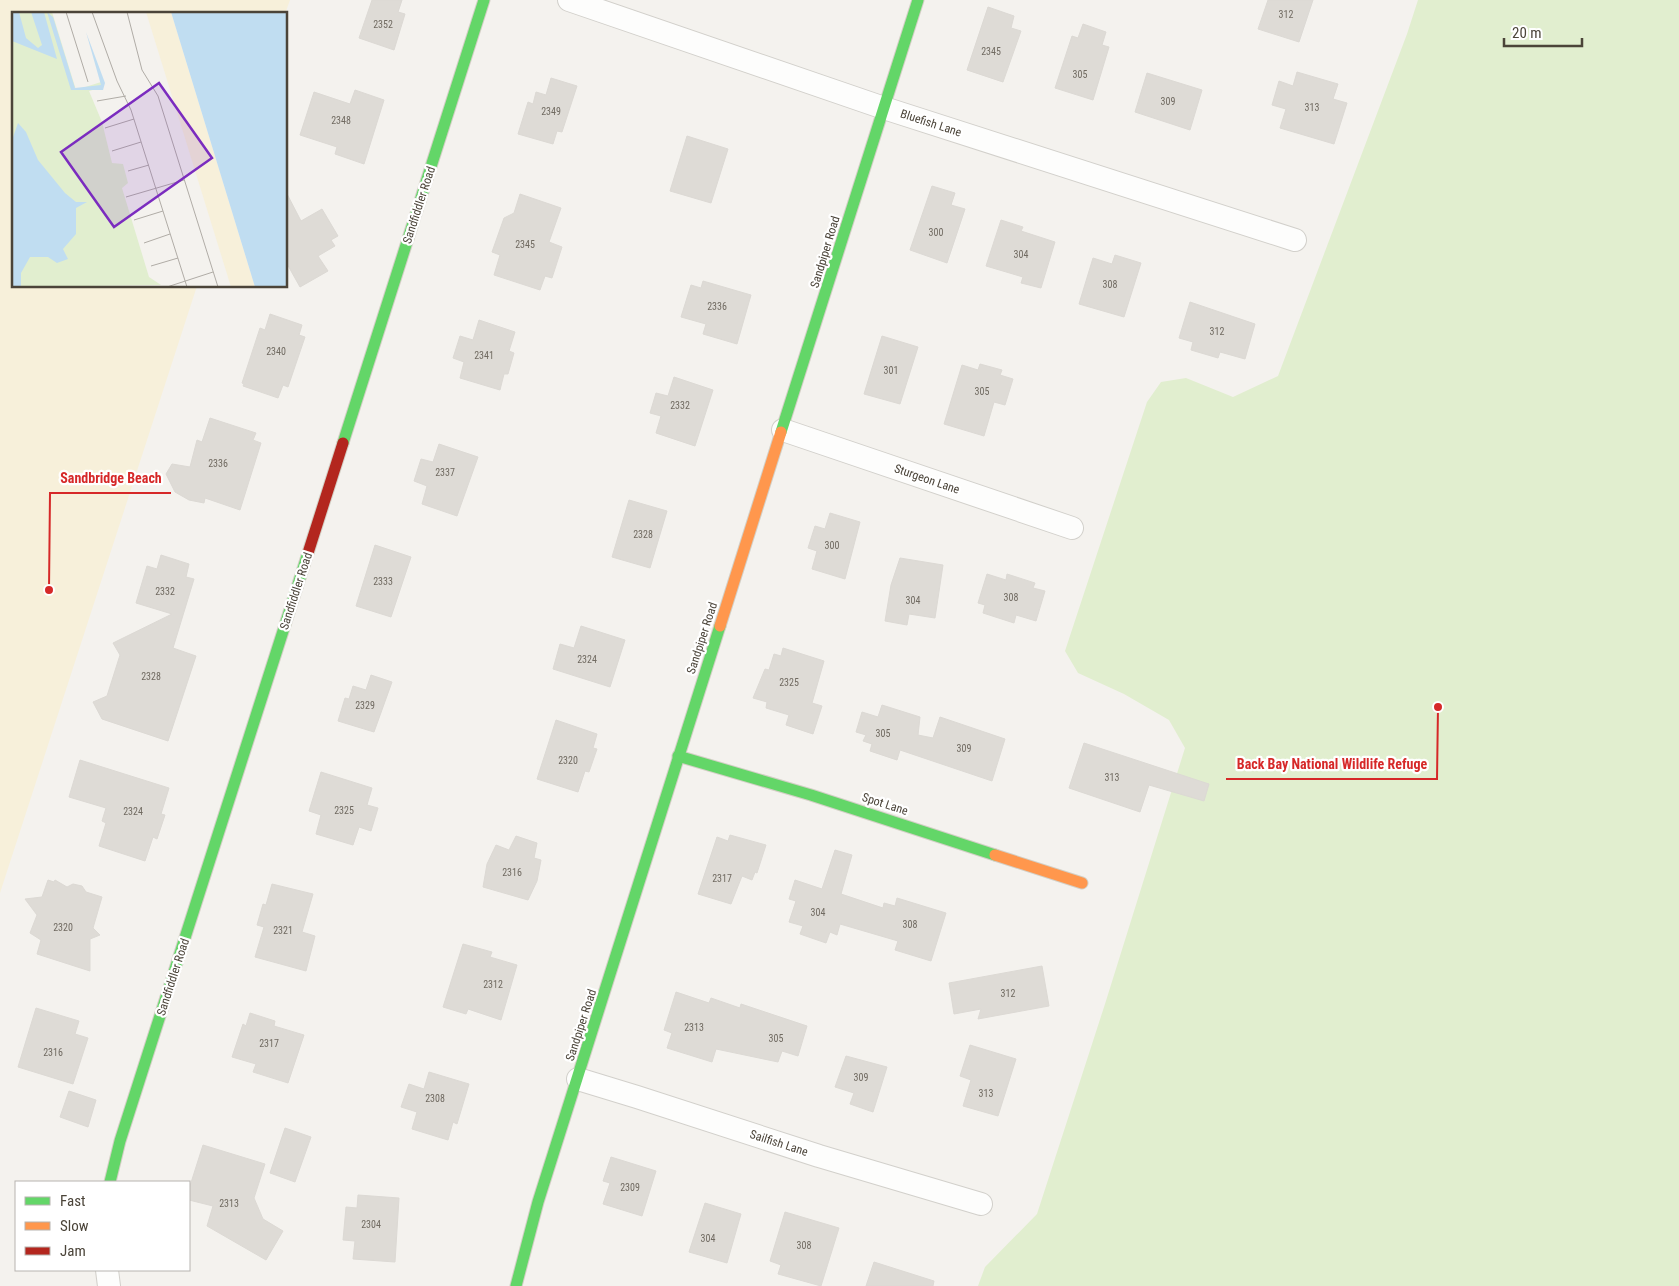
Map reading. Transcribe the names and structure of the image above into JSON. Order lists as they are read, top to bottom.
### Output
{
  "streets": {
    "street": [
      "Bluefish Lane",
      "Sandfiddler Road",
      "Sandpiper Road",
      "Sturgeon Lane",
      "Spot Lane",
      "Sailfish Lane"
    ]
  },
  "crossings": [
    ["Bluefish Lane", "Sandpiper Road"],
    ["Sandpiper Road", "Sturgeon Lane"],
    ["Sandpiper Road", "Spot Lane"],
    ["Sandpiper Road", "Sailfish Lane"]
  ],
  "places": ["Sandbridge Beach", "Back Bay National Wildlife Refuge"],
  "house_numbers": [
    "312",
    "2352",
    "2345",
    "305",
    "309",
    "313",
    "2349",
    "2348",
    "300",
    "2345",
    "304",
    "308",
    "2336",
    "312",
    "2340",
    "2341",
    "301",
    "305",
    "2332",
    "2336",
    "2337",
    "2328",
    "300",
    "2333",
    "2332",
    "308",
    "304",
    "2324",
    "2328",
    "2325",
    "2329",
    "305",
    "309",
    "2320",
    "313",
    "2325",
    "2324",
    "2316",
    "2317",
    "304",
    "308",
    "2320",
    "2321",
    "2312",
    "312",
    "2313",
    "305",
    "2317",
    "2316",
    "309",
    "313",
    "2308",
    "2309",
    "2313",
    "2304",
    "304",
    "308"
  ],
  "legend": ["Fast", "Slow", "Jam"],
  "scale_bar": "20 m"
}
